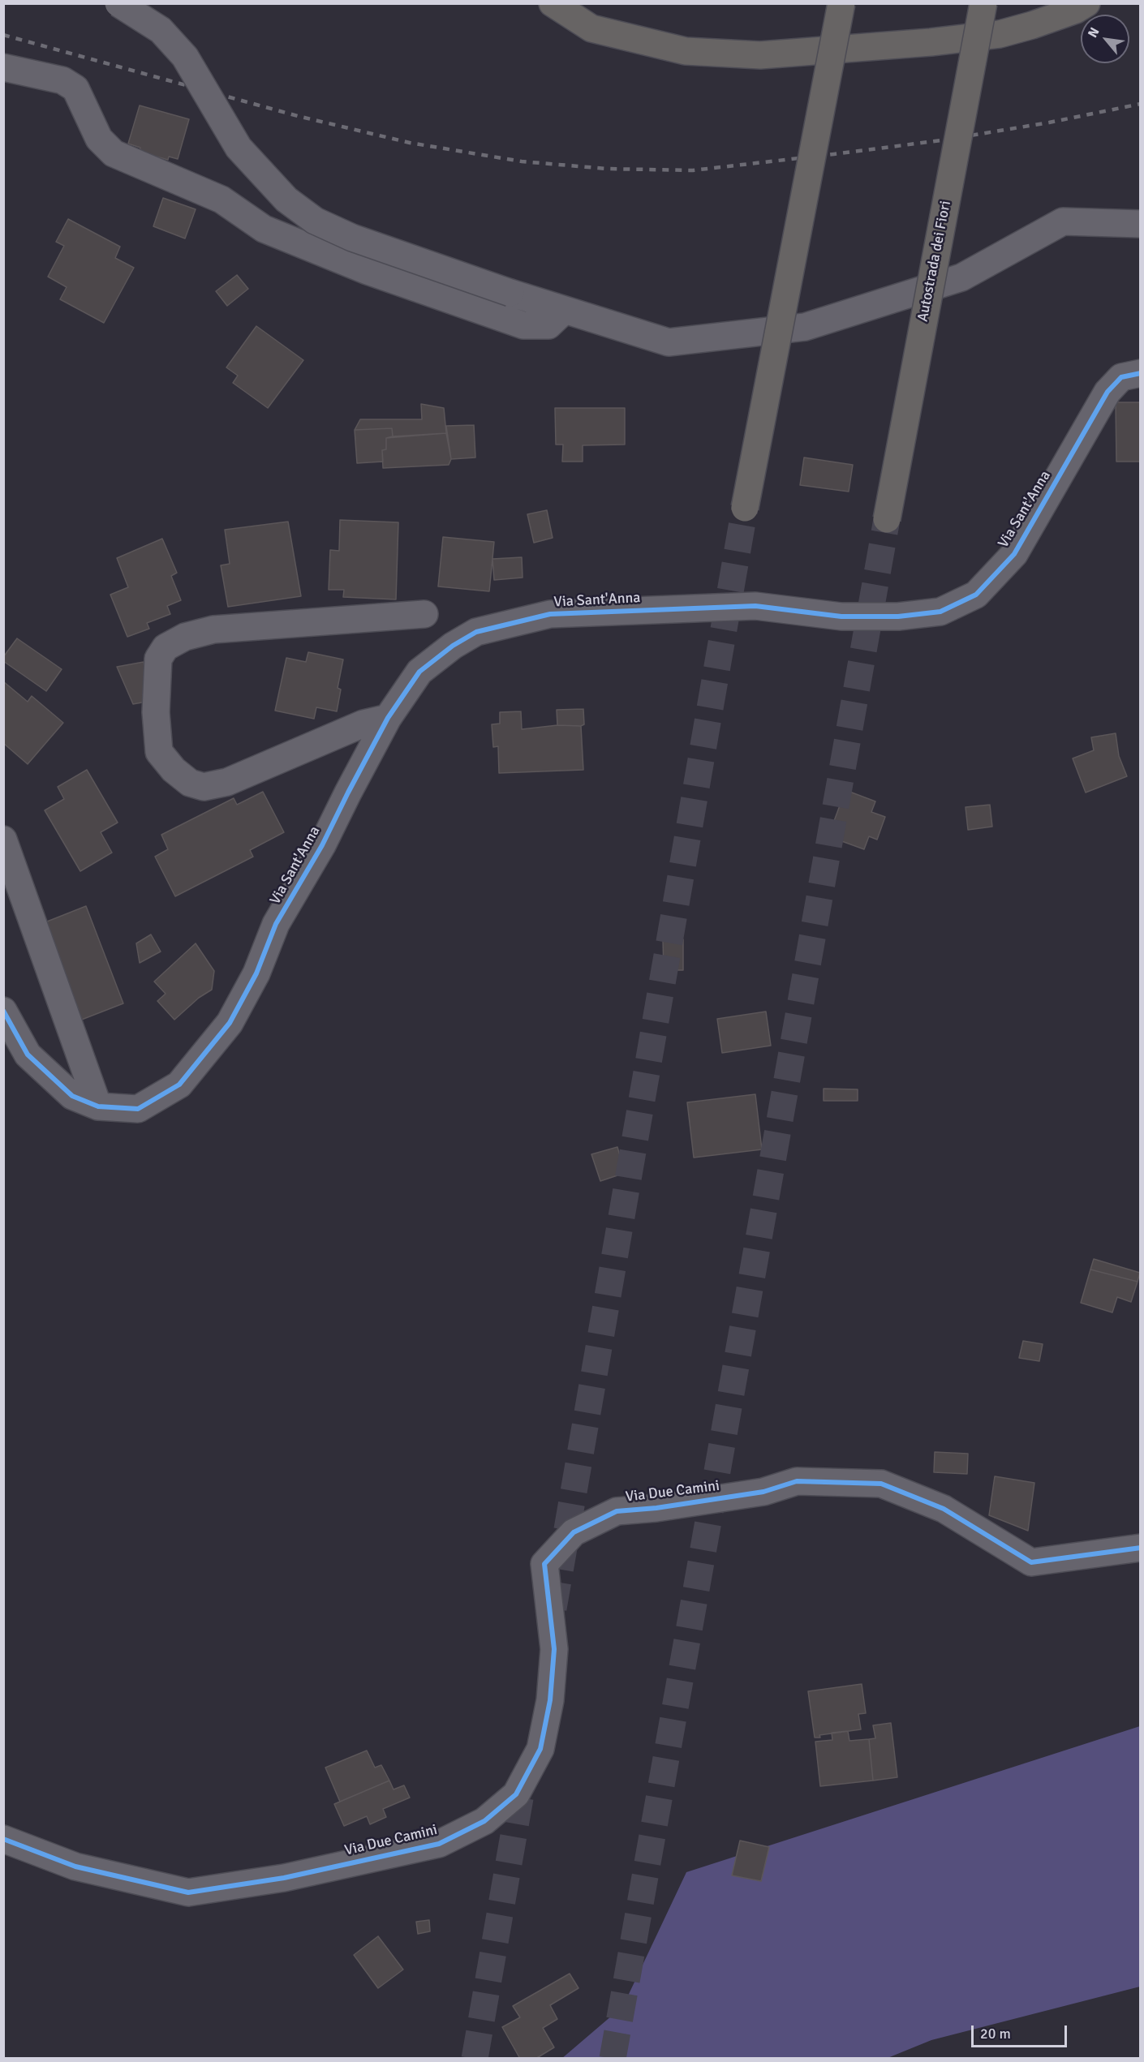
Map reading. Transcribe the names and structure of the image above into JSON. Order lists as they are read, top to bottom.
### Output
{
  "streets": {
    "highway": ["Autostrada dei Fiori"],
    "street": ["Via Sant'Anna", "Via Due Camini"]
  },
  "scale_bar": "20 m",
  "north": "top left"
}
